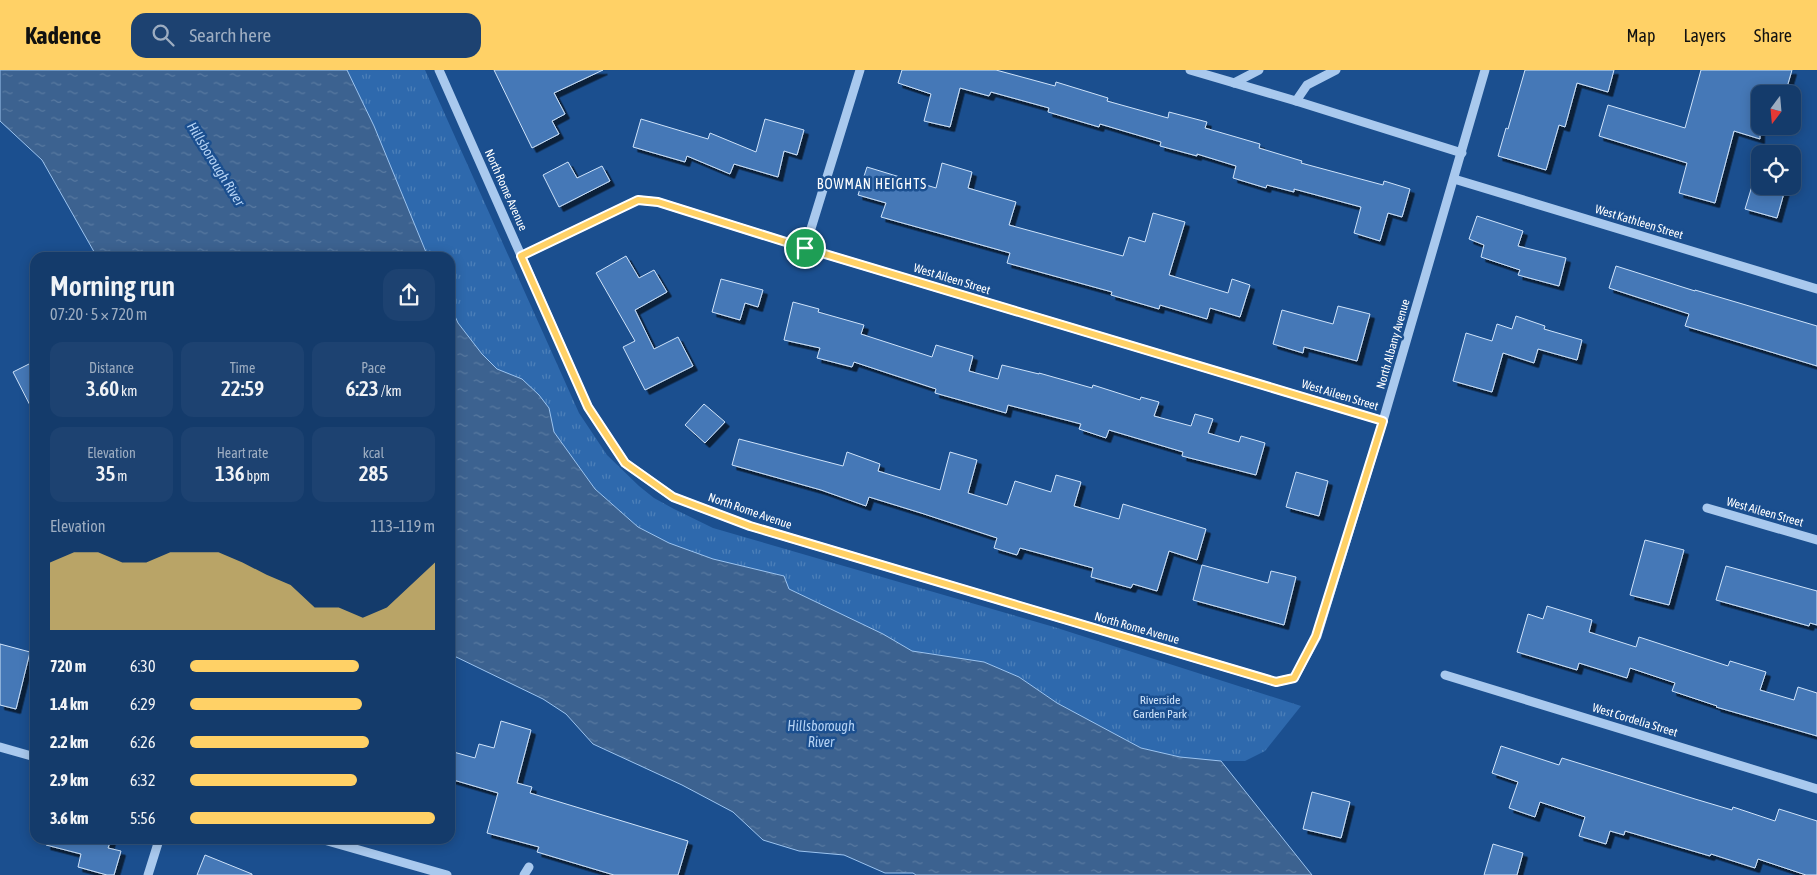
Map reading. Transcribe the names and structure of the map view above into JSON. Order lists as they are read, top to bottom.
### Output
{
  "streets": {
    "street": [
      "North Rome Avenue",
      "West Kathleen Street",
      "West Aileen Street",
      "North Albany Avenue",
      "West Cordelia Street"
    ]
  },
  "crossings": [
    ["North Rome Avenue", "West Aileen Street"],
    ["North Rome Avenue", "North Albany Avenue"],
    ["West Kathleen Street", "North Albany Avenue"],
    ["West Aileen Street", "North Albany Avenue"]
  ],
  "districts": ["BOWMAN HEIGHTS"],
  "water": ["Hillsborough River"],
  "parks": ["Riverside Garden Park"],
  "north": "bottom",
  "page": {
    "header": "Kadence",
    "search": "Search here",
    "nav": ["Map", "Layers", "Share"],
    "heading": ["Morning run", "07:20 · 5 × 720 m"],
    "stats": [
      ["Distance", "3.60 km"],
      ["Time", "22:59"],
      ["Pace", "6:23 /km"],
      ["Elevation", "35 m"],
      ["Heart rate", "136 bpm"],
      ["kcal", "285"]
    ],
    "chart": ["Elevation", "113–119 m"],
    "list": [
      {
        "name": "720 m",
        "note": "6:30"
      },
      {
        "name": "1.4 km",
        "note": "6:29"
      },
      {
        "name": "2.2 km",
        "note": "6:26"
      },
      {
        "name": "2.9 km",
        "note": "6:32"
      },
      {
        "name": "3.6 km",
        "note": "5:56"
      }
    ]
  }
}
